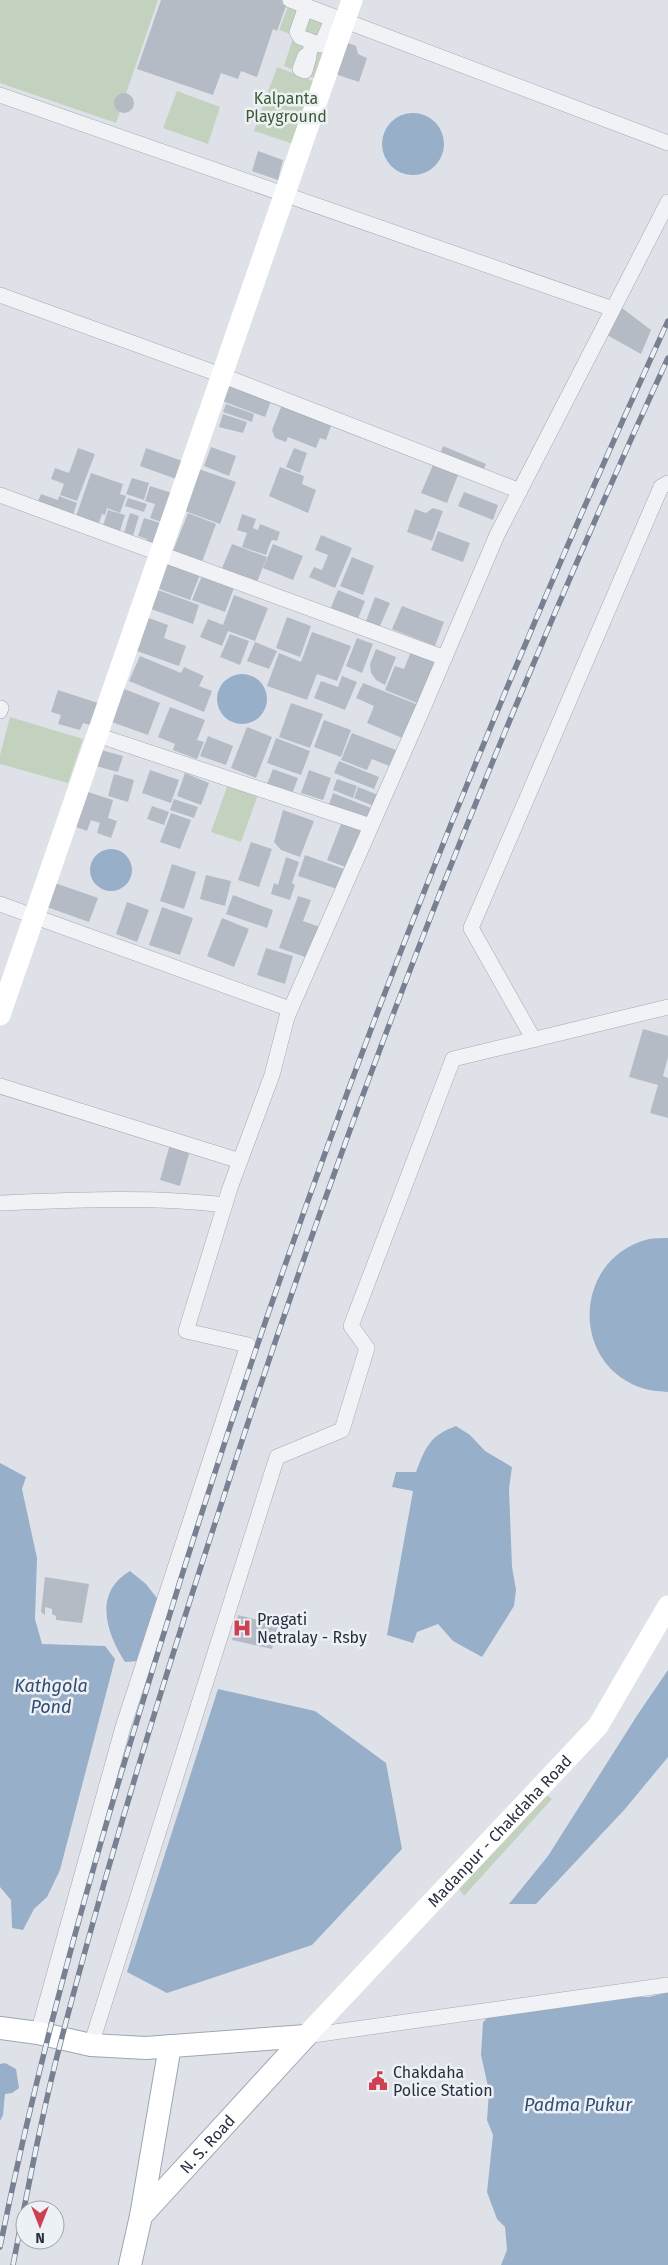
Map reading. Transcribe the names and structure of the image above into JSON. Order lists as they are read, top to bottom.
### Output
{
  "streets": {
    "main road": ["Madanpur - Chakdaha Road", "N. S. Road"]
  },
  "crossings": [
    ["Madanpur - Chakdaha Road", "N. S. Road"]
  ],
  "water": ["Kathgola Pond", "Padma Pukur"],
  "parks": ["Kalpanta Playground"],
  "places": {
    "hospital": ["Pragati Netralay - Rsby"],
    "public building": ["Chakdaha Police Station"]
  },
  "north": "bottom"
}
